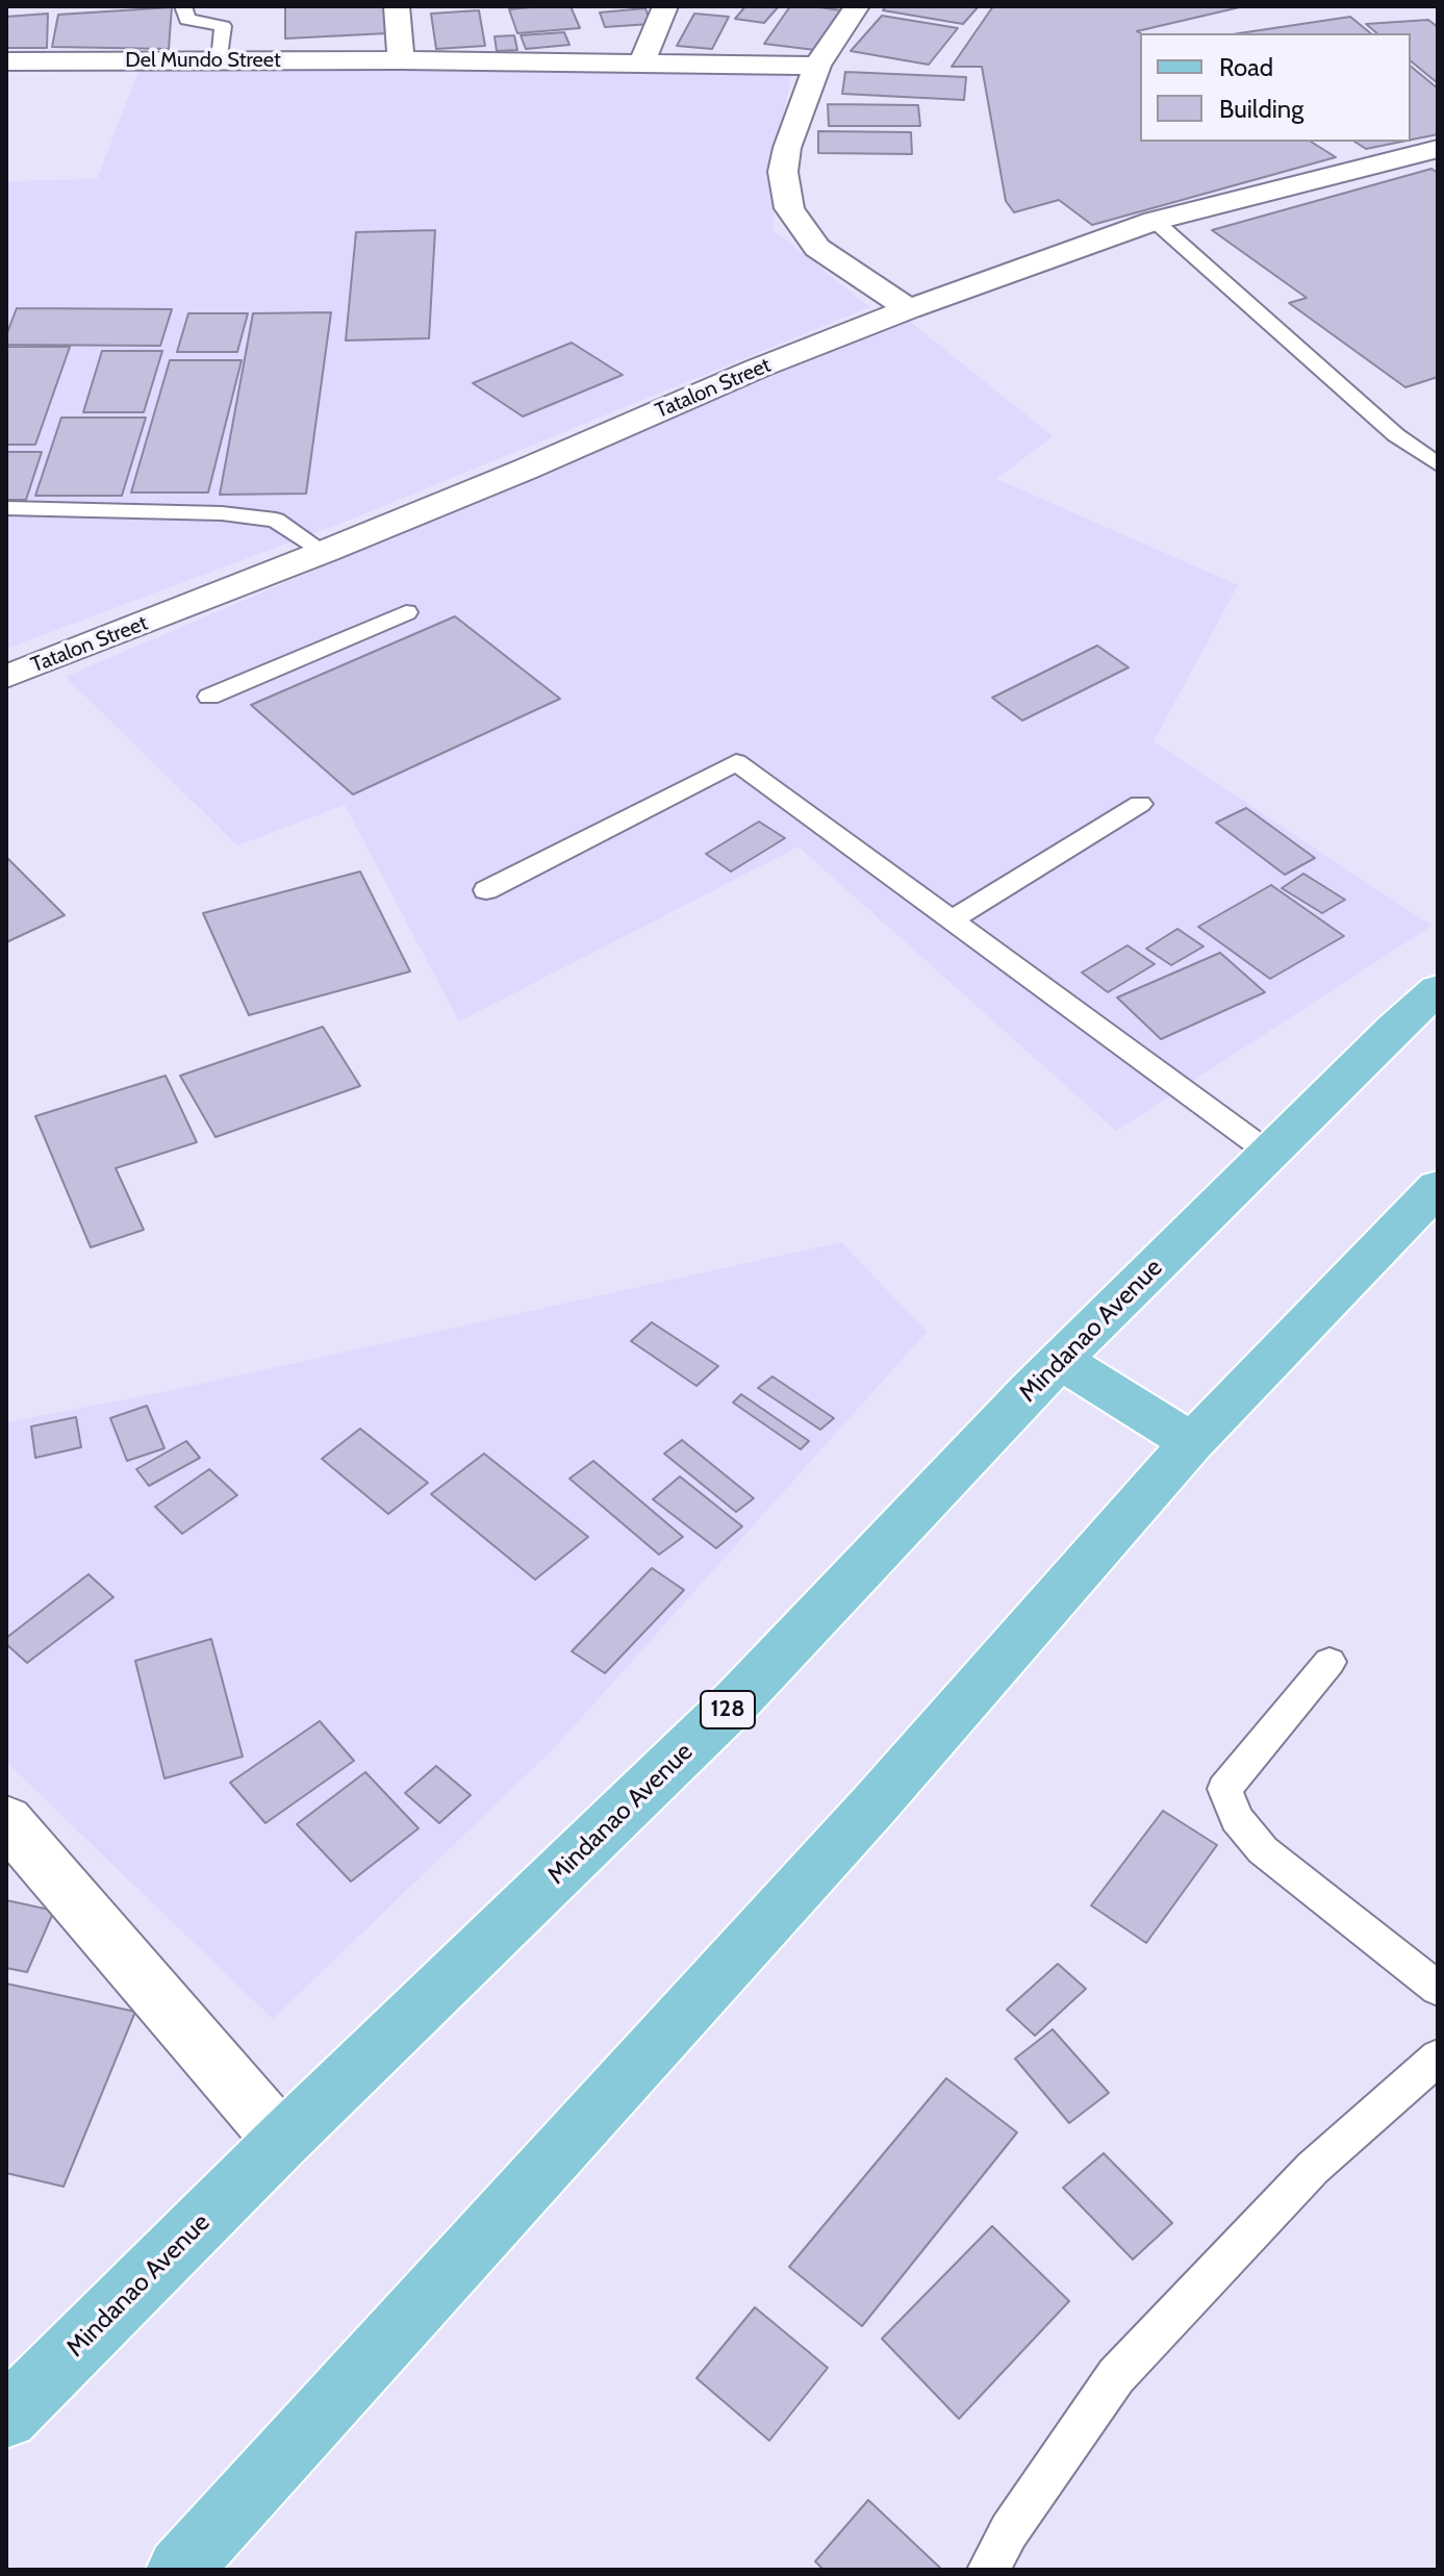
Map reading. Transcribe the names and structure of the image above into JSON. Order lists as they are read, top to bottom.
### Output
{
  "streets": {
    "main road": ["Mindanao Avenue", "128"],
    "street": ["Del Mundo Street", "Tatalon Street"]
  },
  "legend": ["Road", "Building"]
}
